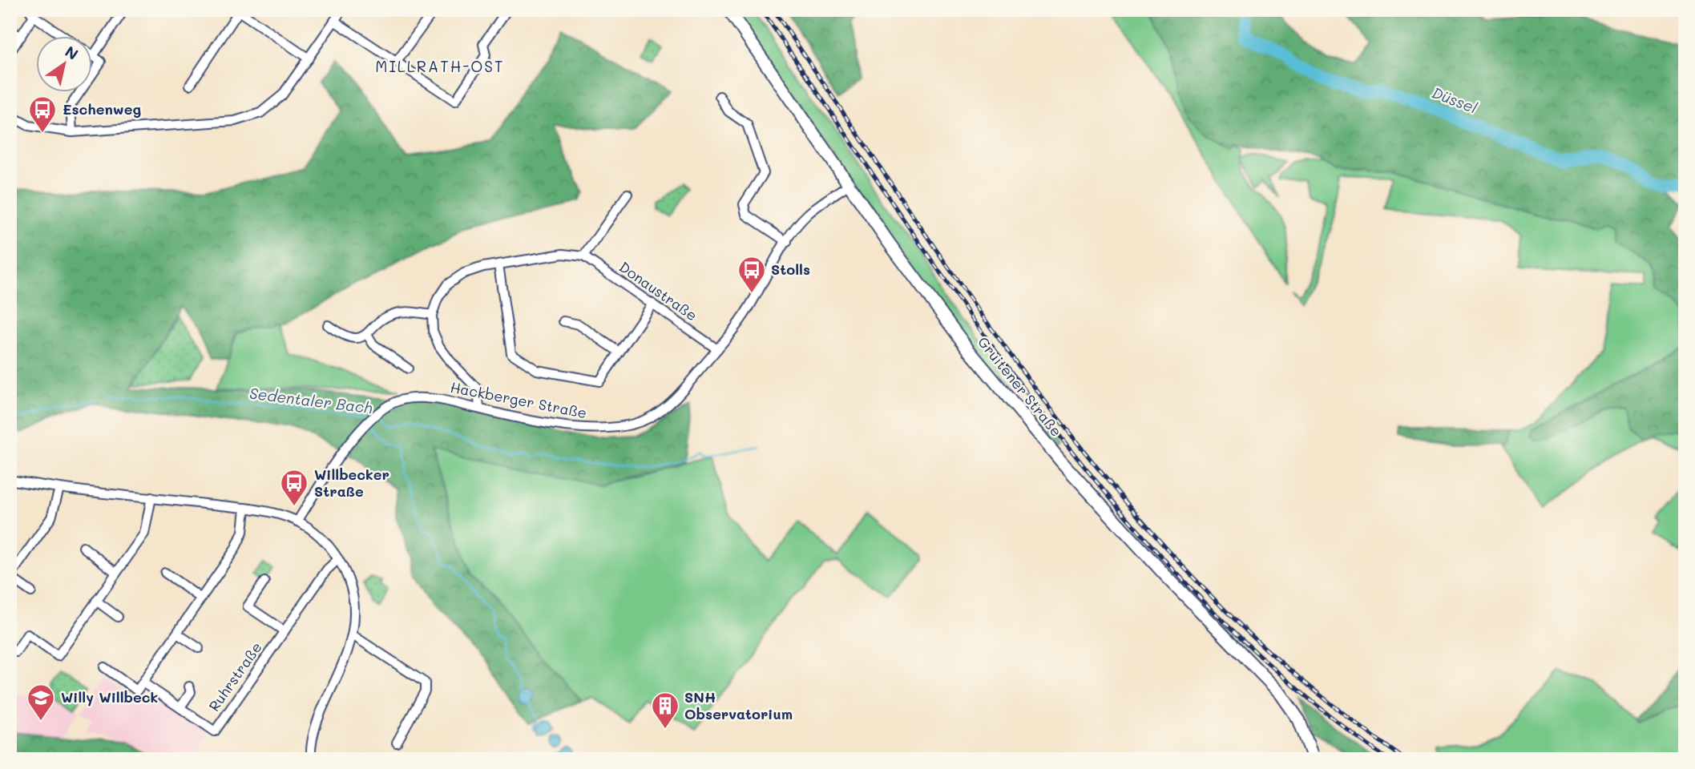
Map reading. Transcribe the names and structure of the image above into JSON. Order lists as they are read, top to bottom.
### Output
{
  "streets": {
    "main road": ["Gruitener Straße"],
    "street": ["Donaustraße", "Hackberger Straße", "Ruhrstraße"]
  },
  "crossings": [
    ["Donaustraße", "Hackberger Straße"],
    ["Gruitener Straße", "Hackberger Straße"]
  ],
  "districts": ["MILLRATH-OST"],
  "water": ["Düssel", "Sedentaler Bach"],
  "places": {
    "bus stop": ["Eschenweg", "Stolls", "Willbecker Straße"],
    "school or university": ["Willy Willbeck"],
    "building": ["SNH Observatorium"]
  },
  "north": "top right"
}
